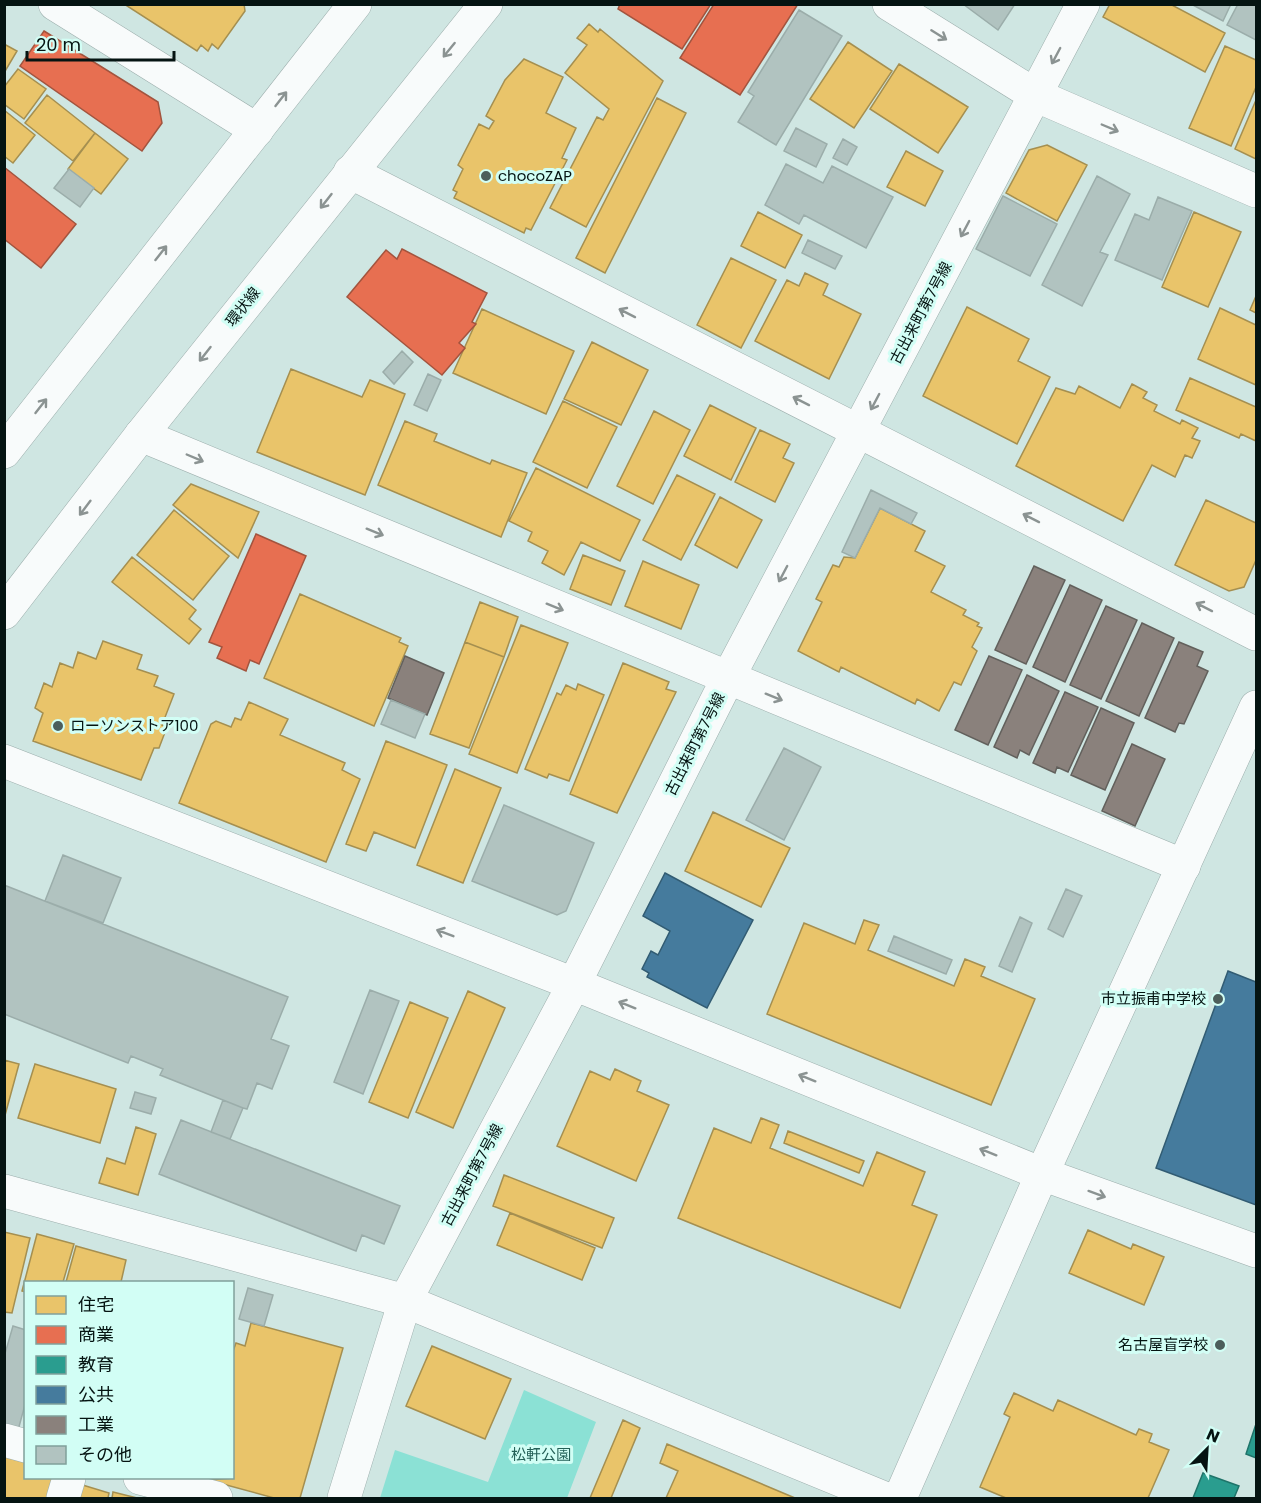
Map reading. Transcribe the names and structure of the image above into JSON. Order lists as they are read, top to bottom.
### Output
{
  "streets": {
    "street": ["環状線", "古出来町第7号線"]
  },
  "one_way": ["古出来町第7号線"],
  "parks": ["松軒公園"],
  "places": [
    "chocoZAP",
    "ローソンストア100",
    "市立振甫中学校",
    "名古屋盲学校"
  ],
  "legend": [
    "住宅",
    "商業",
    "教育",
    "公共",
    "工業",
    "その他"
  ],
  "scale_bar": "20 m",
  "north": "top right"
}
